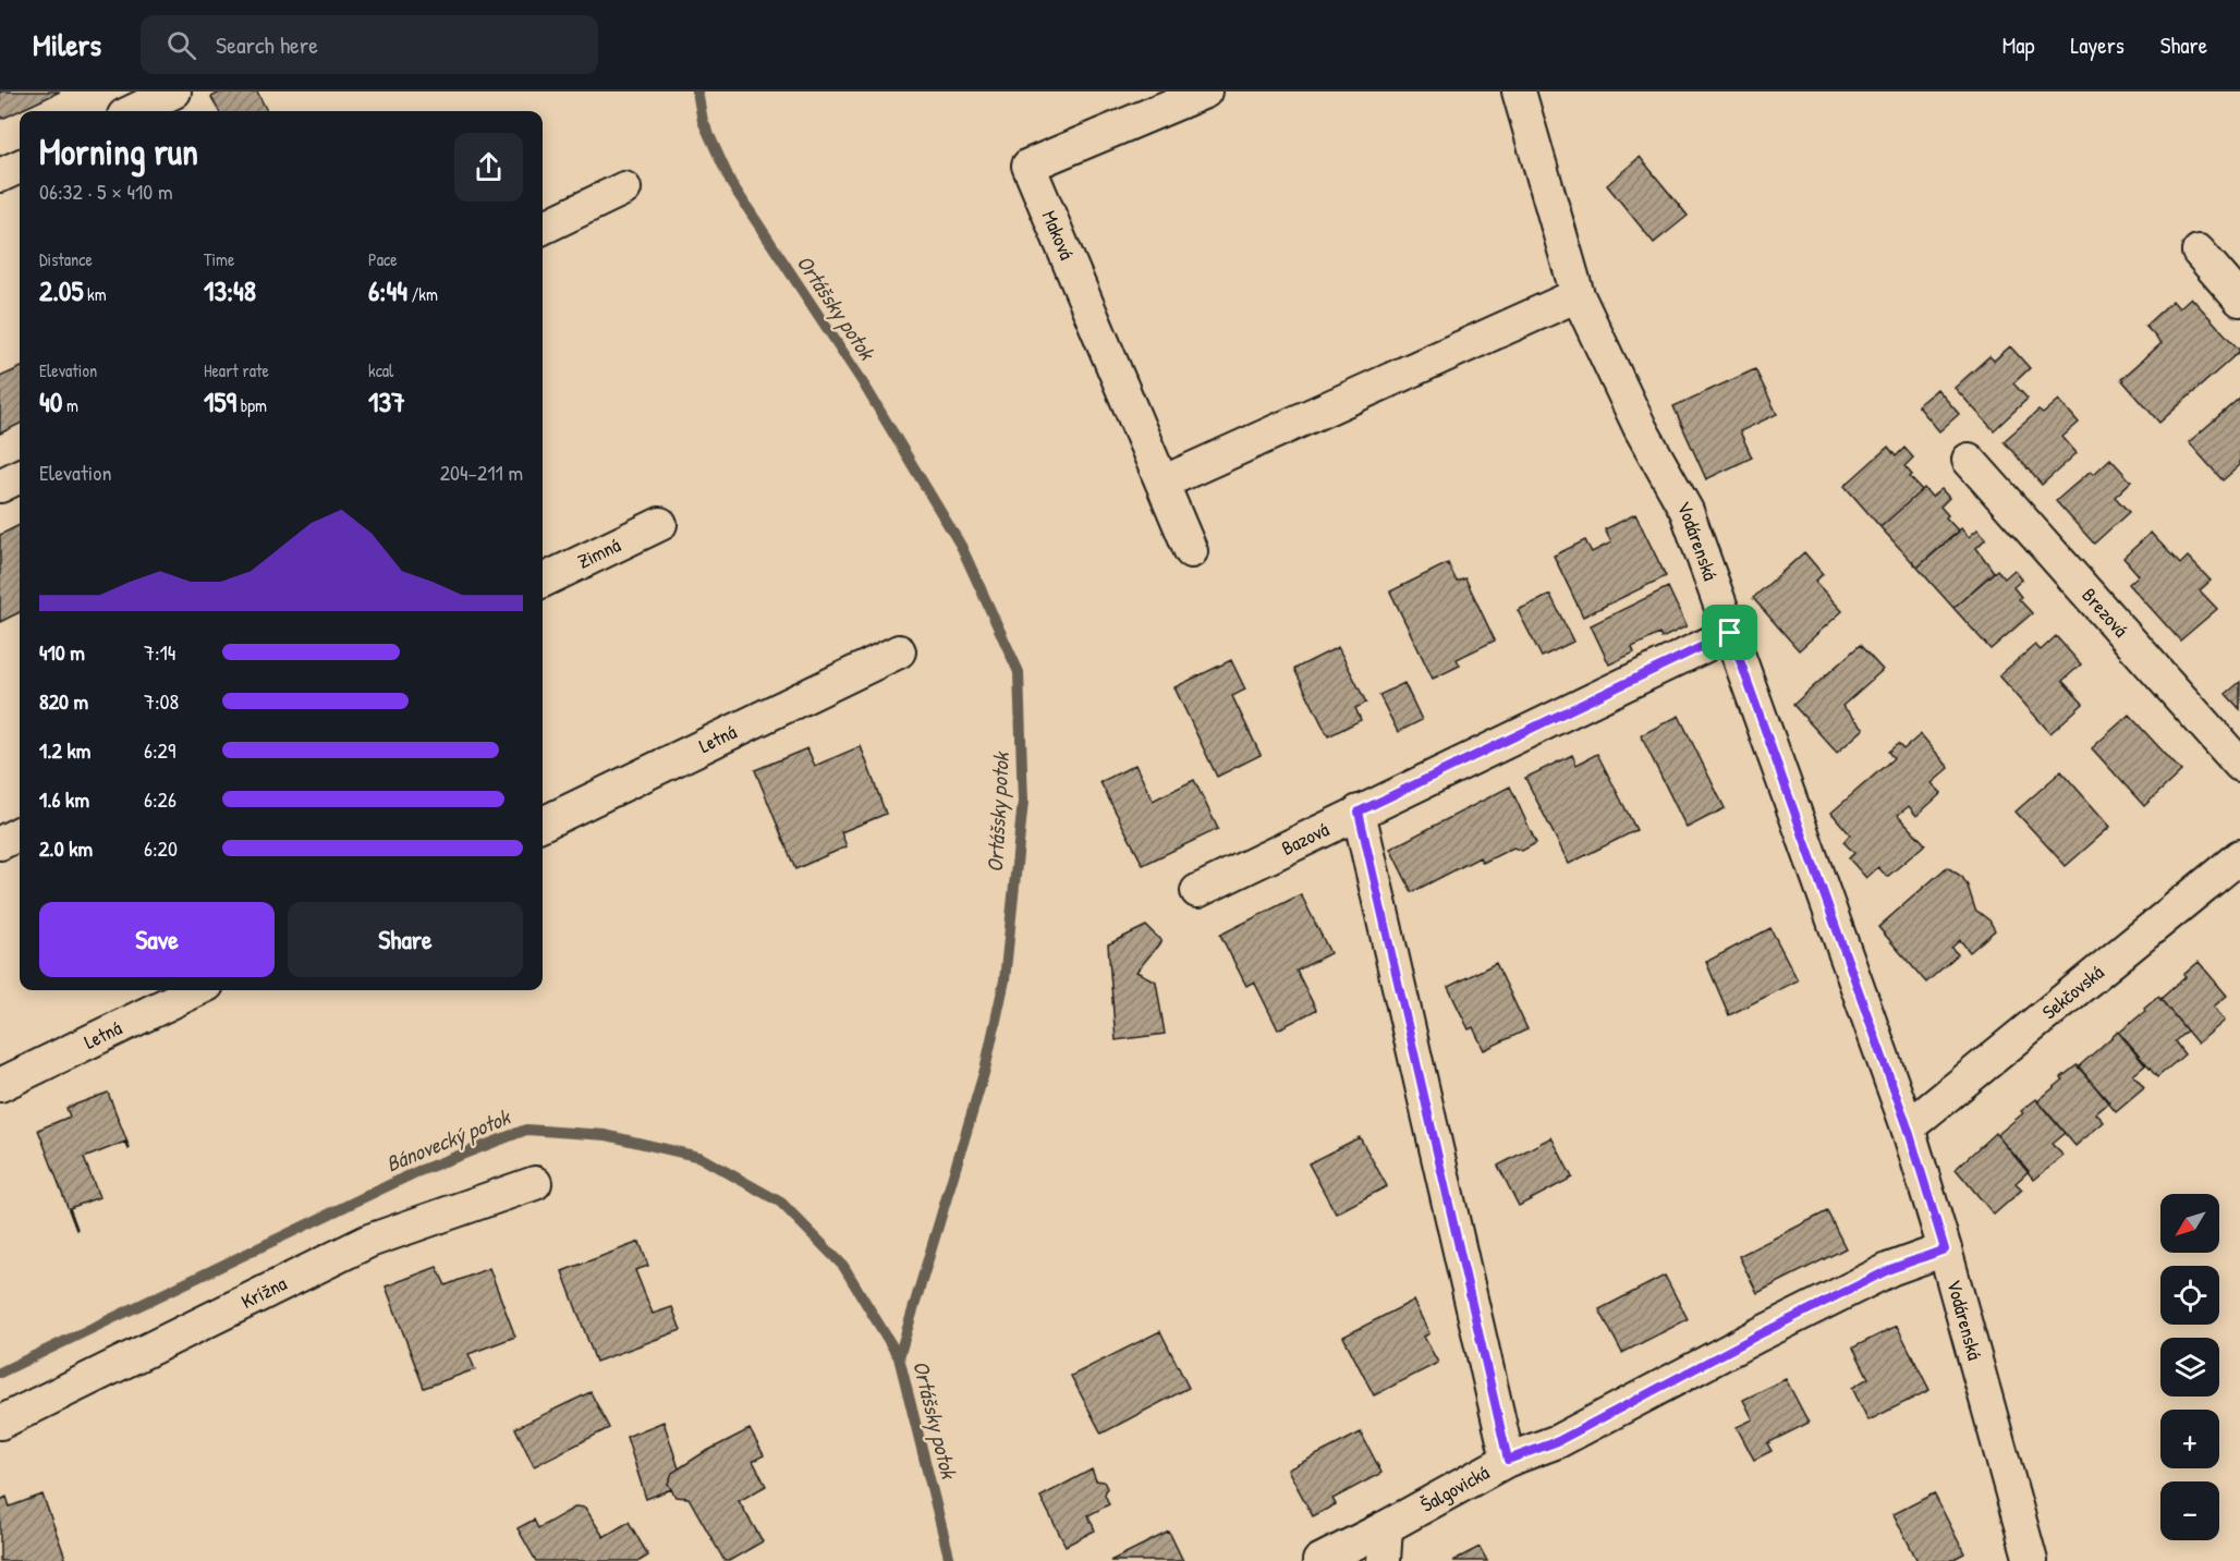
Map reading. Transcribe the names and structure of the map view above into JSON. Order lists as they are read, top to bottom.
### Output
{
  "streets": {
    "street": [
      "Maková",
      "Vodárenská",
      "Zimná",
      "Brezová",
      "Letná",
      "Bazová",
      "Sekčovská",
      "Krížna",
      "Šalgovická"
    ]
  },
  "crossings": [
    ["Vodárenská", "Bazová"],
    ["Vodárenská", "Sekčovská"],
    ["Vodárenská", "Šalgovická"]
  ],
  "water": ["Ortášsky potok", "Bánovecký potok"],
  "north": "bottom left",
  "page": {
    "header": "Milers",
    "search": "Search here",
    "nav": ["Map", "Layers", "Share"],
    "heading": ["Morning run", "06:32 · 5 × 410 m"],
    "stats": [
      ["Distance", "2.05 km"],
      ["Time", "13:48"],
      ["Pace", "6:44 /km"],
      ["Elevation", "40 m"],
      ["Heart rate", "159 bpm"],
      ["kcal", "137"]
    ],
    "chart": ["Elevation", "204–211 m"],
    "list": [
      {
        "name": "410 m",
        "note": "7:14"
      },
      {
        "name": "820 m",
        "note": "7:08"
      },
      {
        "name": "1.2 km",
        "note": "6:29"
      },
      {
        "name": "1.6 km",
        "note": "6:26"
      },
      {
        "name": "2.0 km",
        "note": "6:20"
      }
    ],
    "buttons": ["Save", "Share"],
    "map_buttons": ["+", "−"]
  }
}
